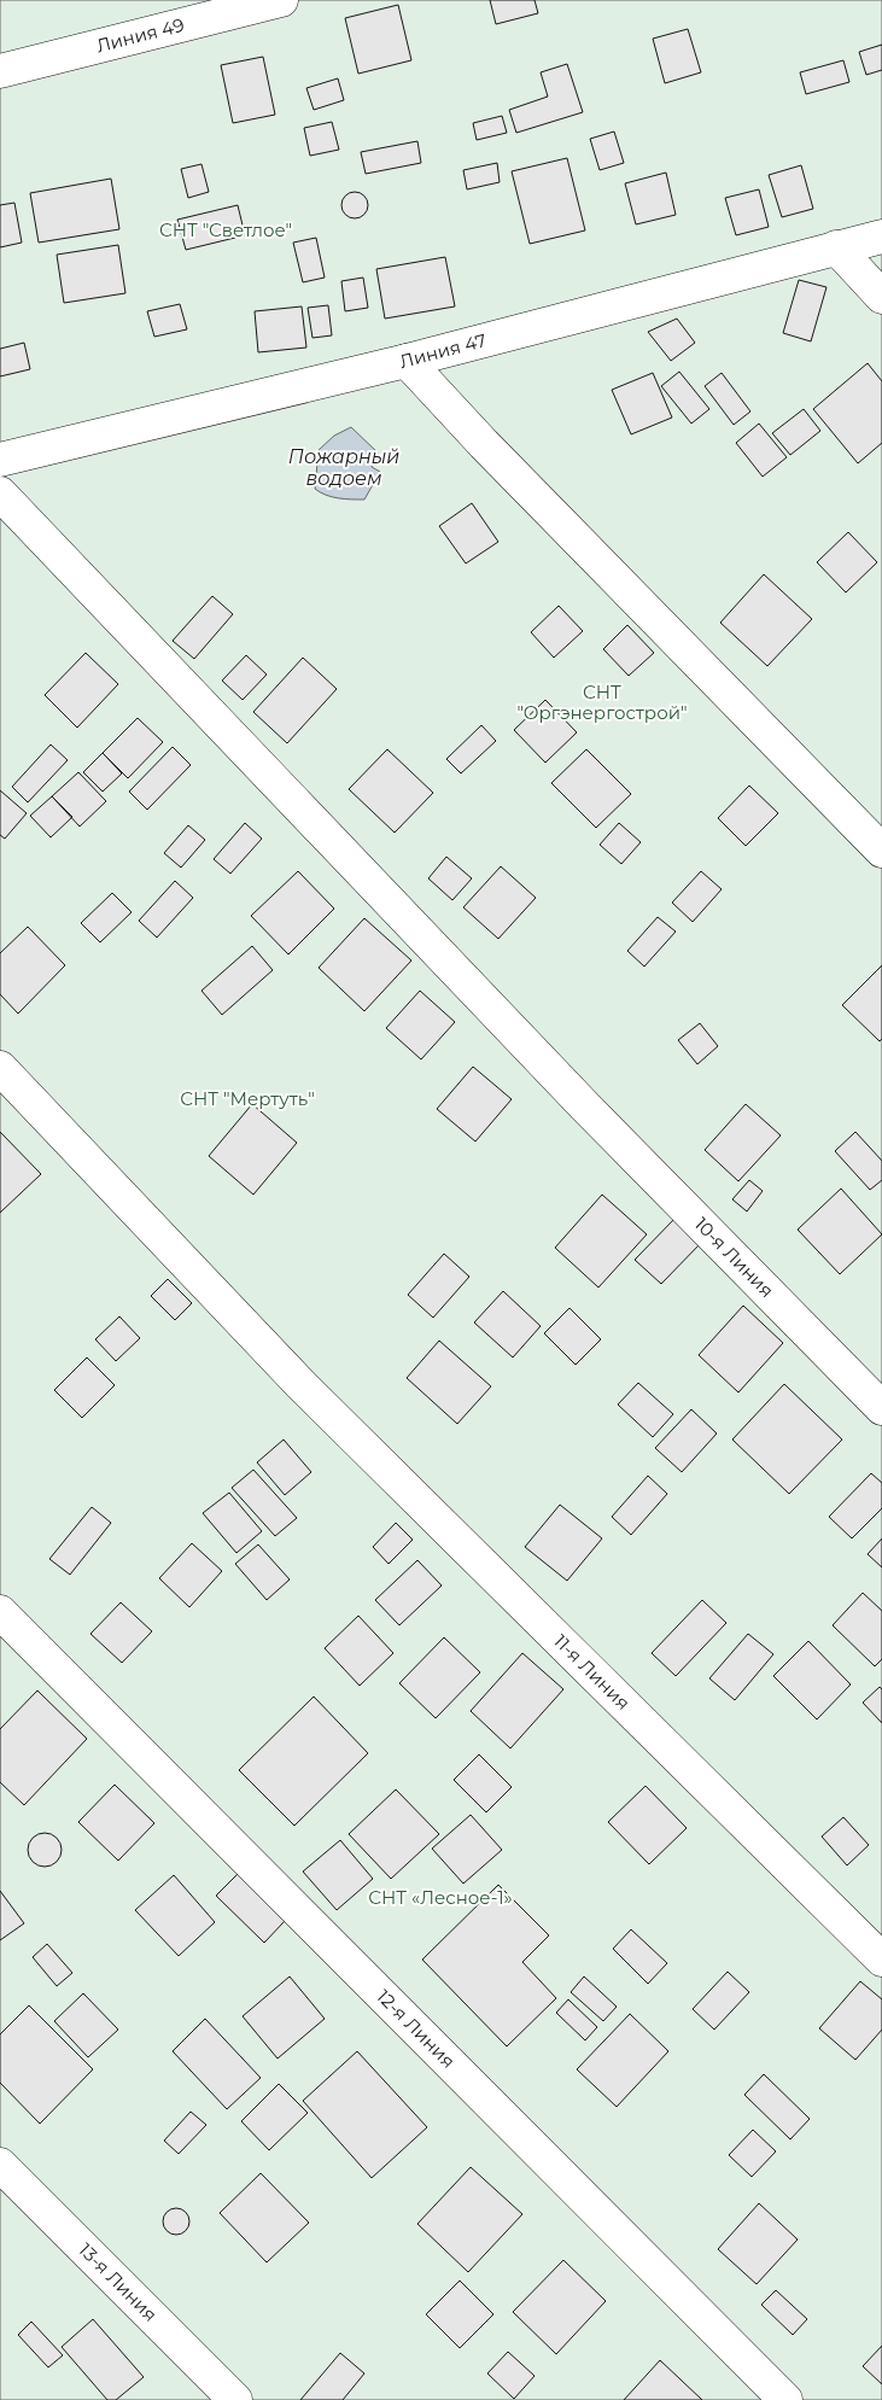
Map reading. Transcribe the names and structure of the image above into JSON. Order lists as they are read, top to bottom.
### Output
{
  "streets": {
    "street": [
      "Линия 49",
      "Линия 47",
      "10-я Линия",
      "11-я Линия",
      "12-я Линия",
      "13-я Линия"
    ]
  },
  "water": ["Пожарный водоем"],
  "parks": [
    "СНТ \"Светлое\"",
    "СНТ \"Оргэнергострой\"",
    "СНТ \"Мертуть\"",
    "СНТ «Лесное-1»"
  ]
}
